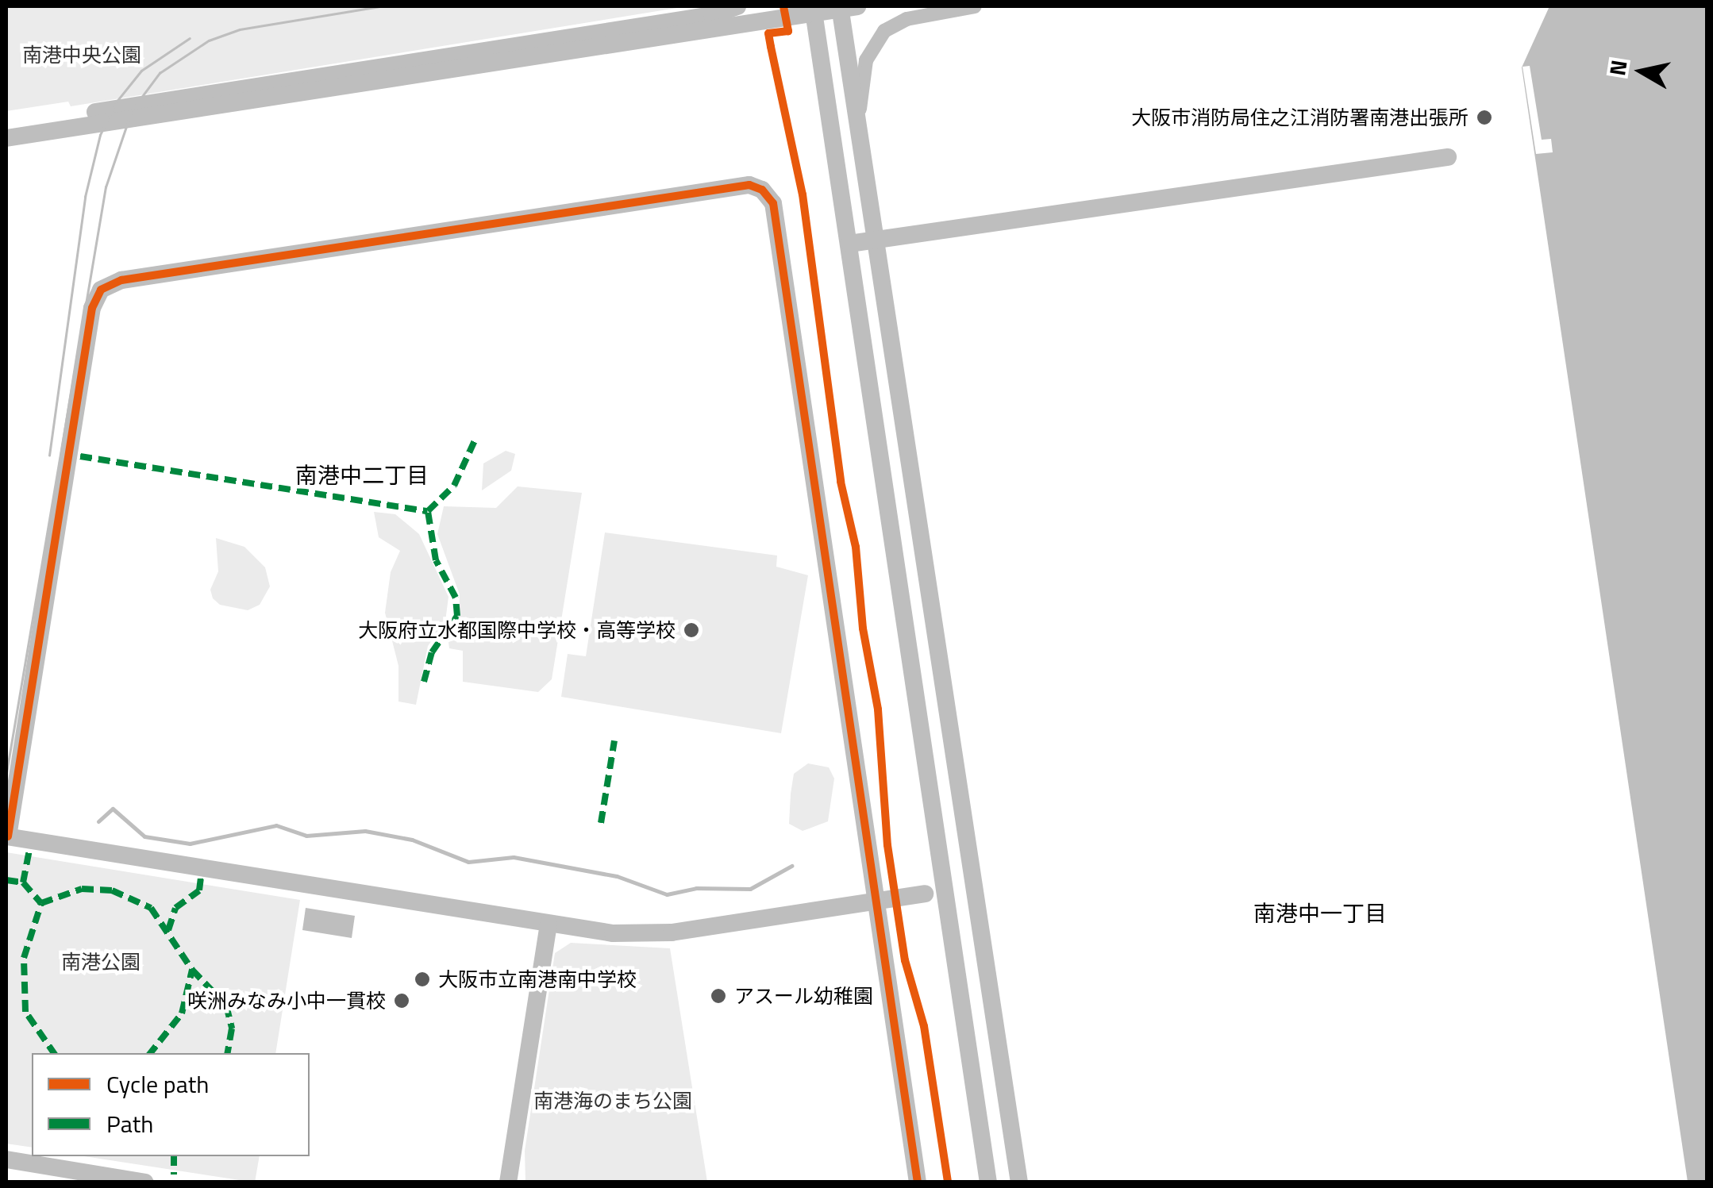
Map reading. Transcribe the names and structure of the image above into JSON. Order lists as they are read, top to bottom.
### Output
{
  "districts": ["南港中二丁目", "南港中一丁目"],
  "parks": ["南港中央公園", "南港公園", "南港海のまち公園"],
  "places": [
    "大阪市消防局住之江消防署南港出張所",
    "大阪府立水都国際中学校・高等学校",
    "大阪市立南港南中学校",
    "アスール幼稚園",
    "咲洲みなみ小中一貫校"
  ],
  "legend": ["Cycle path", "Path"],
  "north": "left"
}
